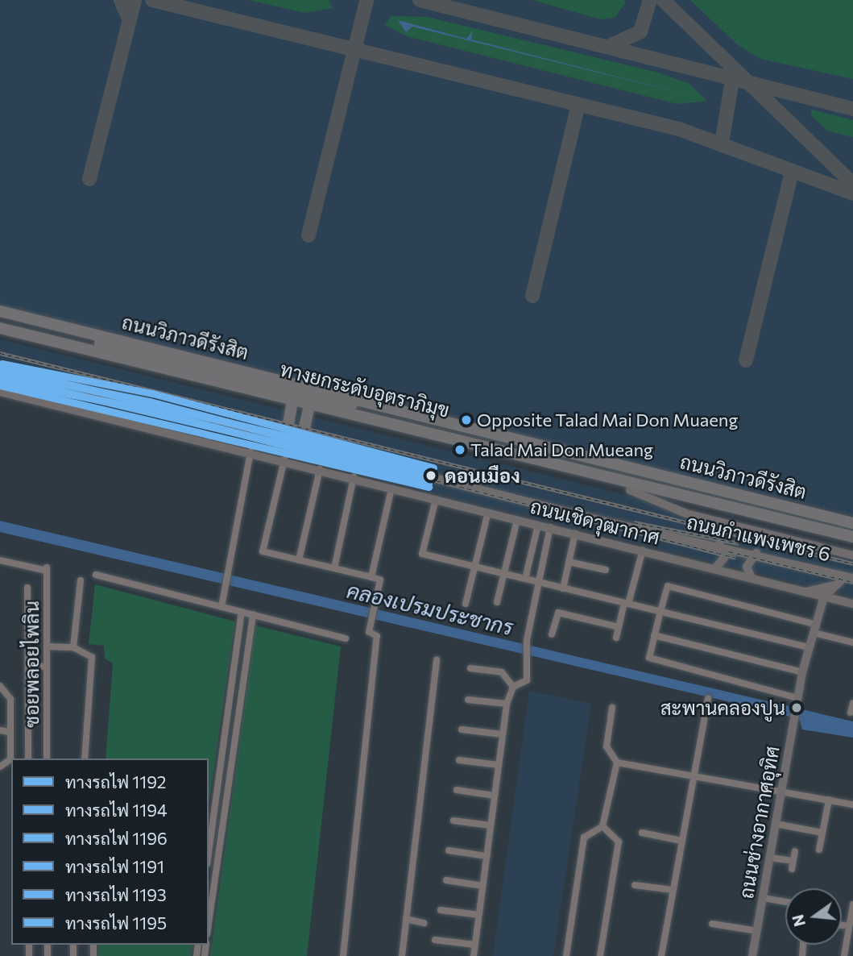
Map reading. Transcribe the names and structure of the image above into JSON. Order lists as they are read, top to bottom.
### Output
{
  "streets": {
    "highway": ["ถนนวิภาวดีรังสิต", "ทางยกระดับอุตราภิมุข"],
    "main road": ["ถนนเชิดวุฒากาศ", "ถนนกำแพงเพชร 6", "ถนนช่างอากาศอุทิศ"],
    "street": ["ซอยพลอยไพลิน"]
  },
  "crossings": [
    ["ถนนวิภาวดีรังสิต", "ทางยกระดับอุตราภิมุข"],
    ["ถนนเชิดวุฒากาศ", "ถนนช่างอากาศอุทิศ"]
  ],
  "water": ["คลองเปรมประชากร"],
  "places": [
    "Opposite Talad Mai Don Muaeng",
    "Talad Mai Don Mueang",
    "ดอนเมือง",
    "สะพานคลองปูน"
  ],
  "lines": [
    "rail line 1196",
    "rail line 1195",
    "rail line 1192",
    "rail line 1191",
    "rail line 1194",
    "rail line 1193"
  ],
  "legend": [
    "ทางรถไฟ 1192",
    "ทางรถไฟ 1194",
    "ทางรถไฟ 1196",
    "ทางรถไฟ 1191",
    "ทางรถไฟ 1193",
    "ทางรถไฟ 1195"
  ],
  "north": "left"
}
